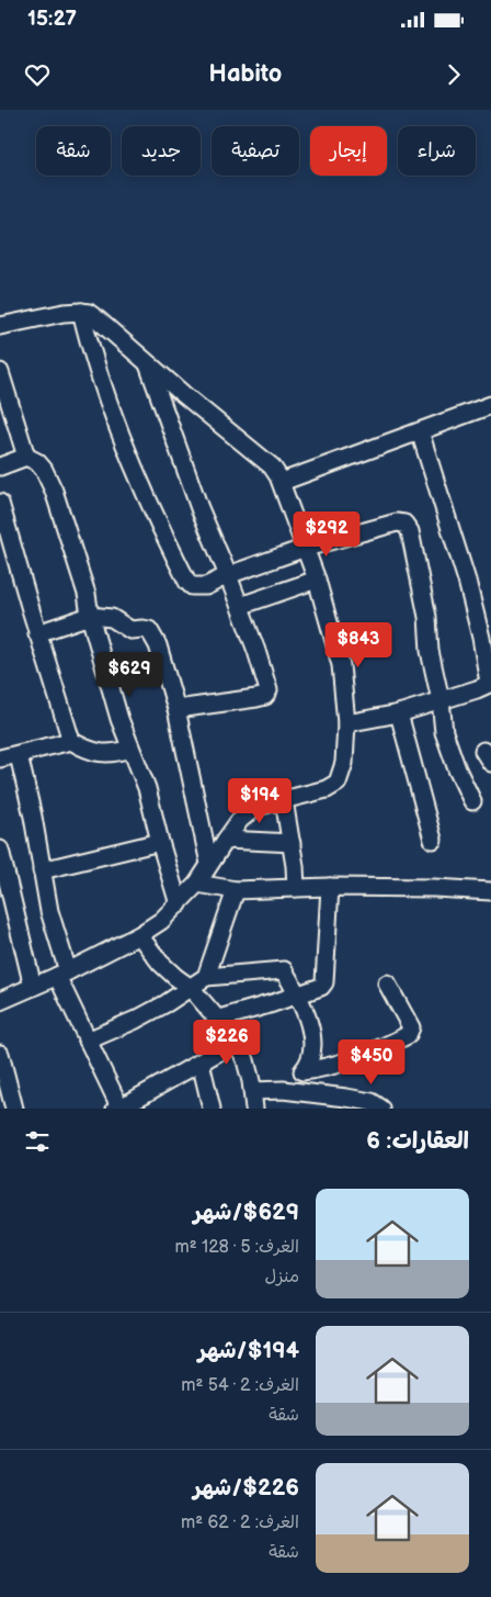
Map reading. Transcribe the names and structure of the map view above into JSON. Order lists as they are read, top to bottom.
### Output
{
  "page": {
    "status": "15:27",
    "header": "Habito",
    "chip": [
      "شراء",
      "إيجار",
      "تصفية",
      "جديد",
      "شقة"
    ],
    "price": [
      "$292",
      "$843",
      "$629",
      "$194",
      "$226",
      "$450"
    ],
    "heading": "العقارات: 6",
    "list": [
      {
        "name": "$629/شهر",
        "note": "الغرف: 5 · 128 m² · منزل"
      },
      {
        "name": "$194/شهر",
        "note": "الغرف: 2 · 54 m² · شقة"
      },
      {
        "name": "$226/شهر",
        "note": "الغرف: 2 · 62 m² · شقة"
      }
    ]
  }
}
